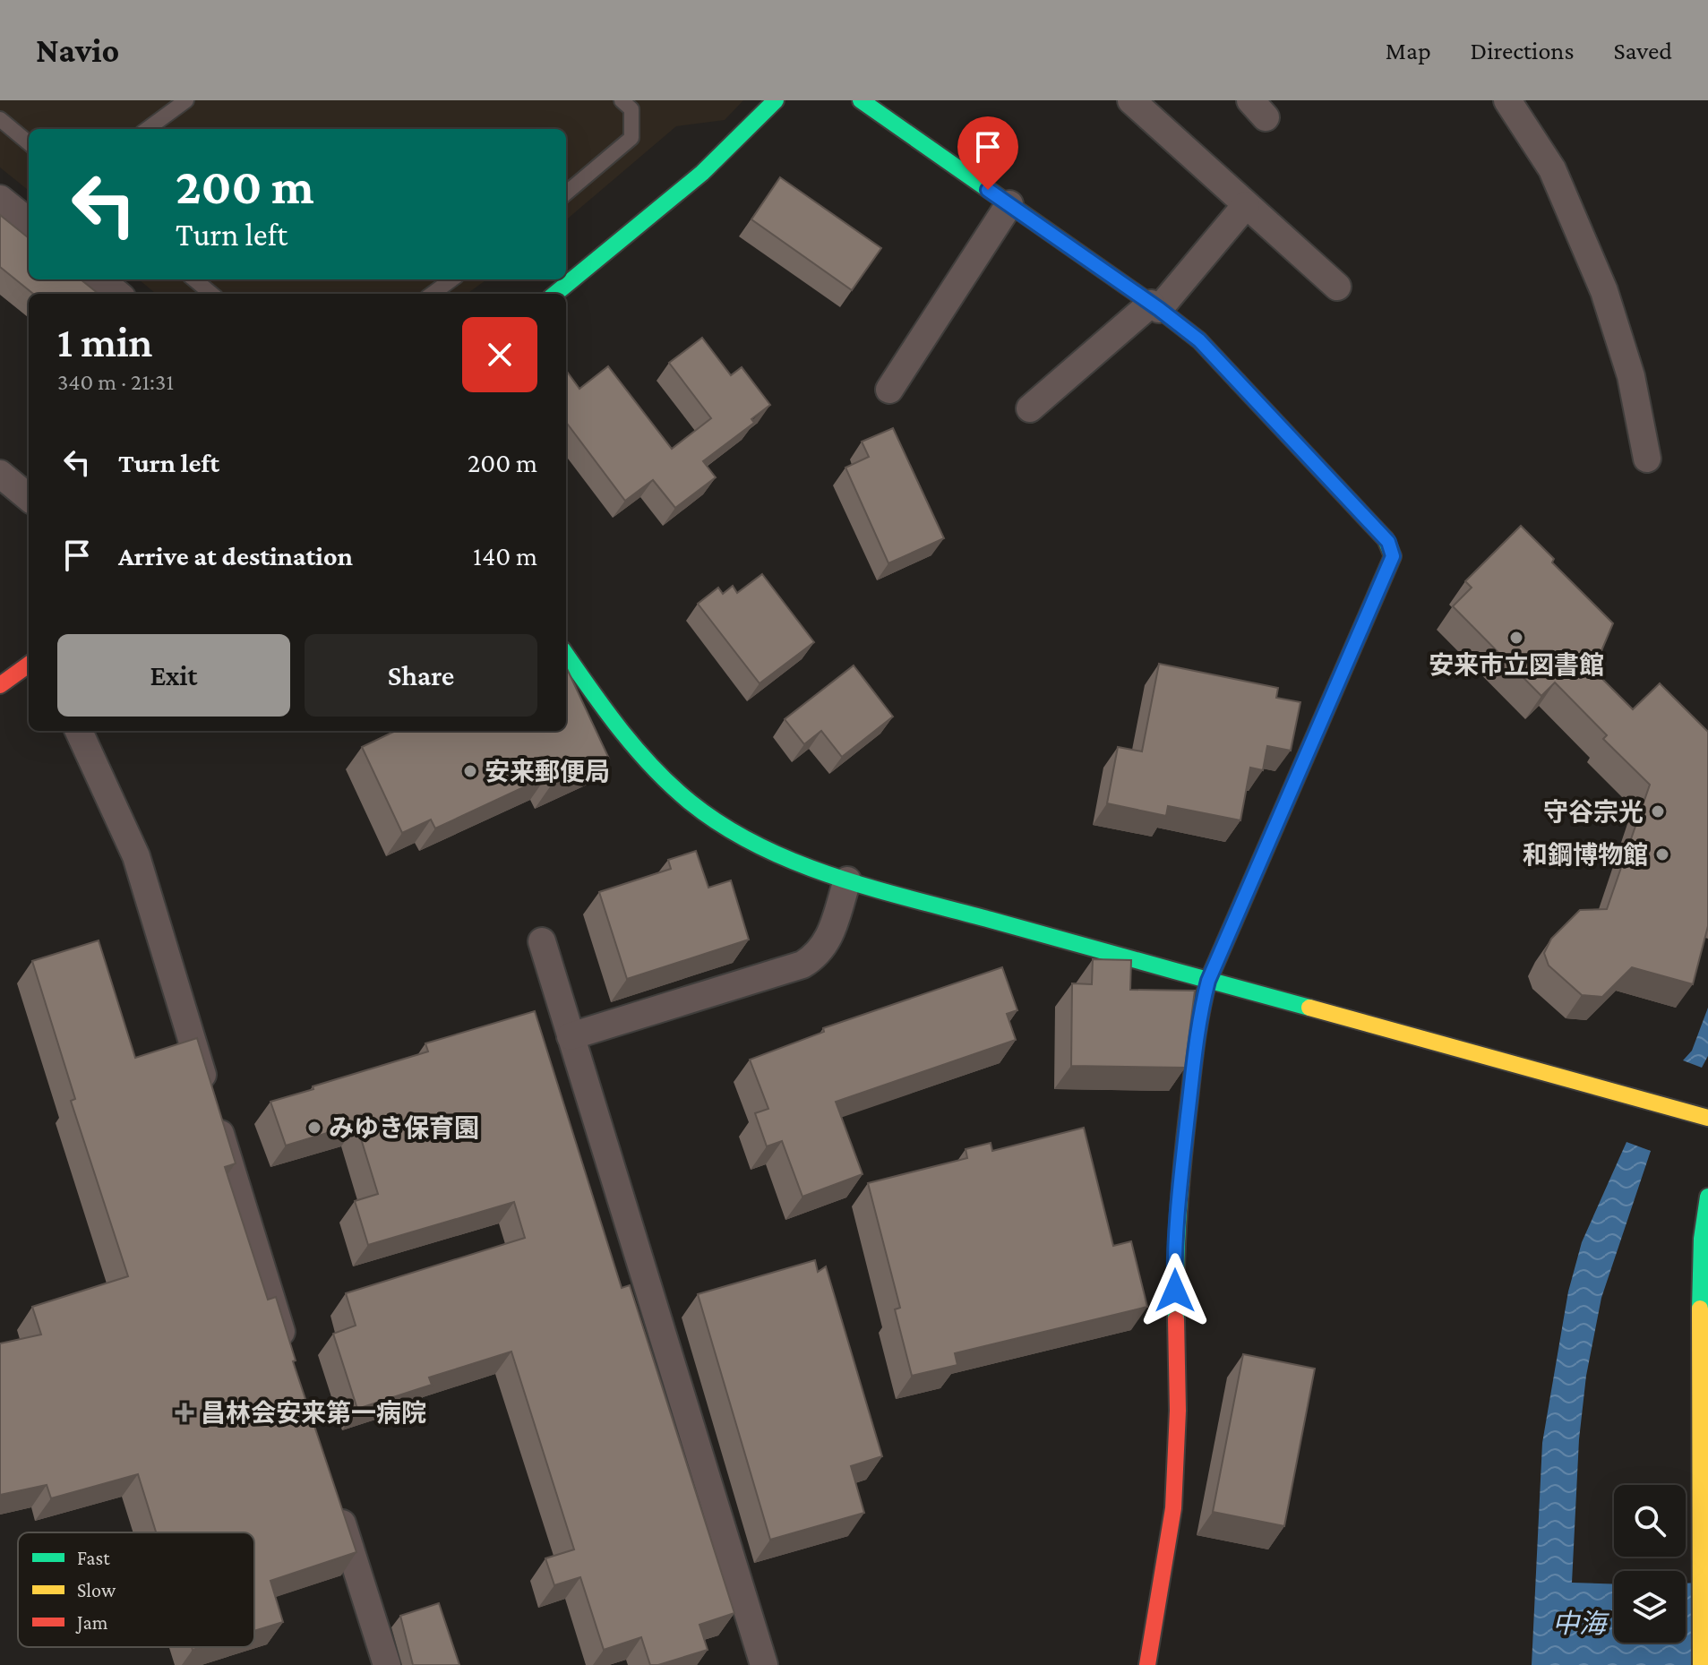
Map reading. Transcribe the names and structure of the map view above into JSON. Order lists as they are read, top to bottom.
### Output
{
  "water": ["中海"],
  "places": {
    "other": [
      "安来市立図書館",
      "安来郵便局",
      "守谷宗光",
      "和鋼博物館",
      "みゆき保育園"
    ],
    "health": ["昌林会安来第一病院"]
  },
  "legend": ["Fast", "Slow", "Jam"],
  "page": {
    "header": "Navio",
    "nav": ["Map", "Directions", "Saved"],
    "turn": ["200 m", "Turn left"],
    "heading": ["1 min", "340 m · 21:31"],
    "list": [
      {
        "name": "Turn left",
        "value": "200 m"
      },
      {
        "name": "Arrive at destination",
        "value": "140 m"
      }
    ],
    "buttons": ["Exit", "Share"]
  }
}
